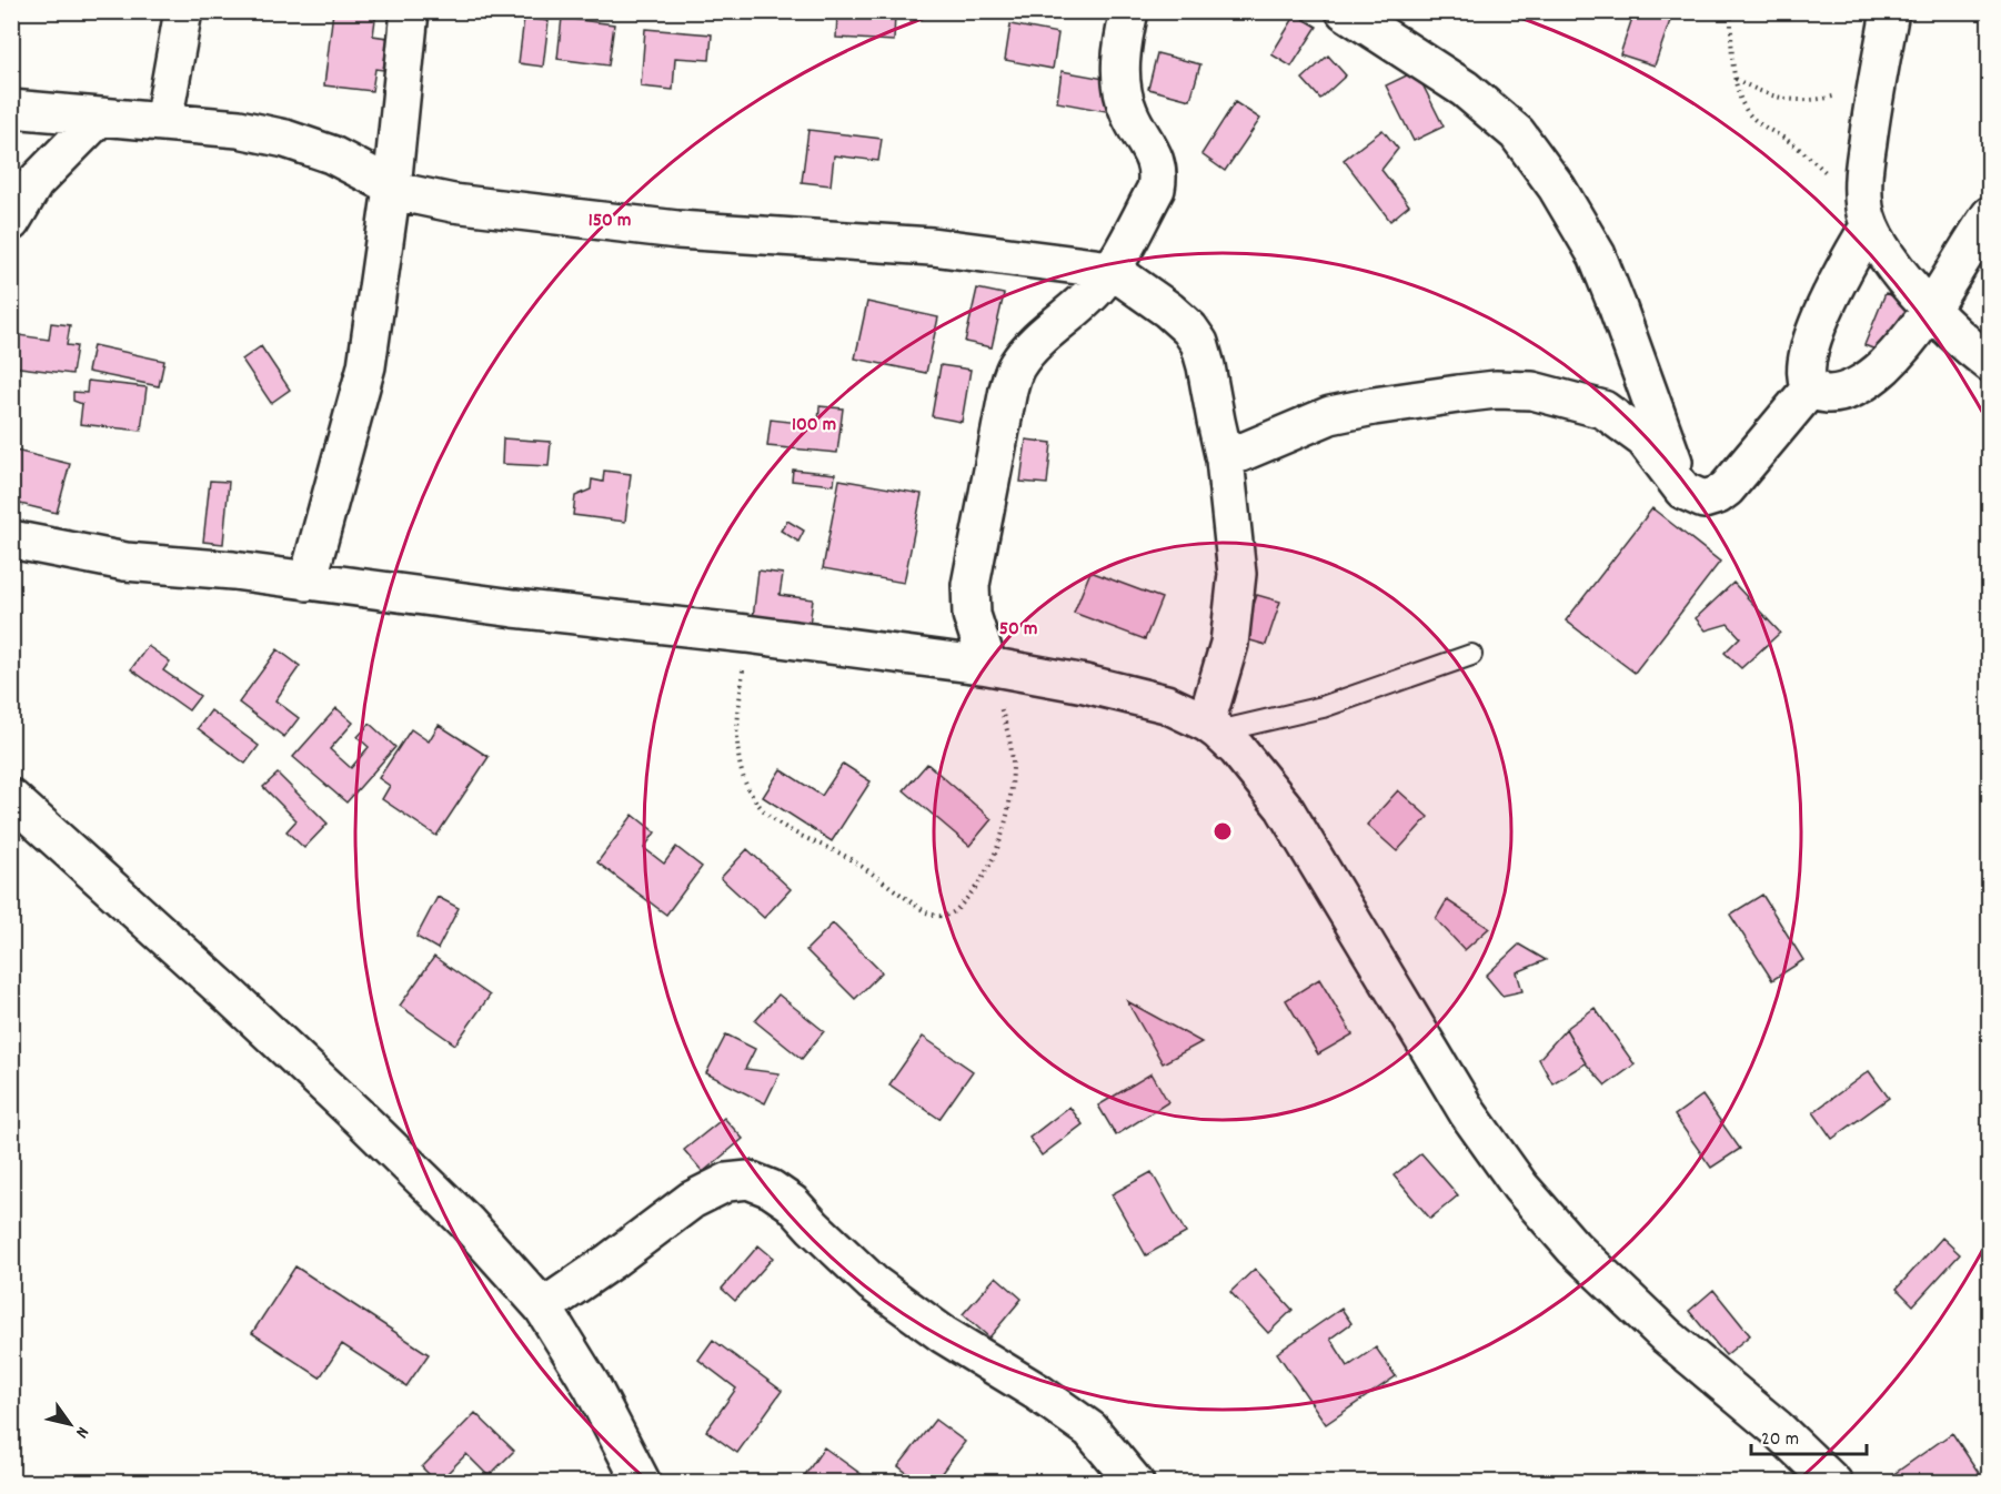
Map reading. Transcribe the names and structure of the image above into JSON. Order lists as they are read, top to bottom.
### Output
{
  "scale_bar": "20 m",
  "north": "bottom right",
  "rings": ["150 m", "100 m", "50 m"]
}
